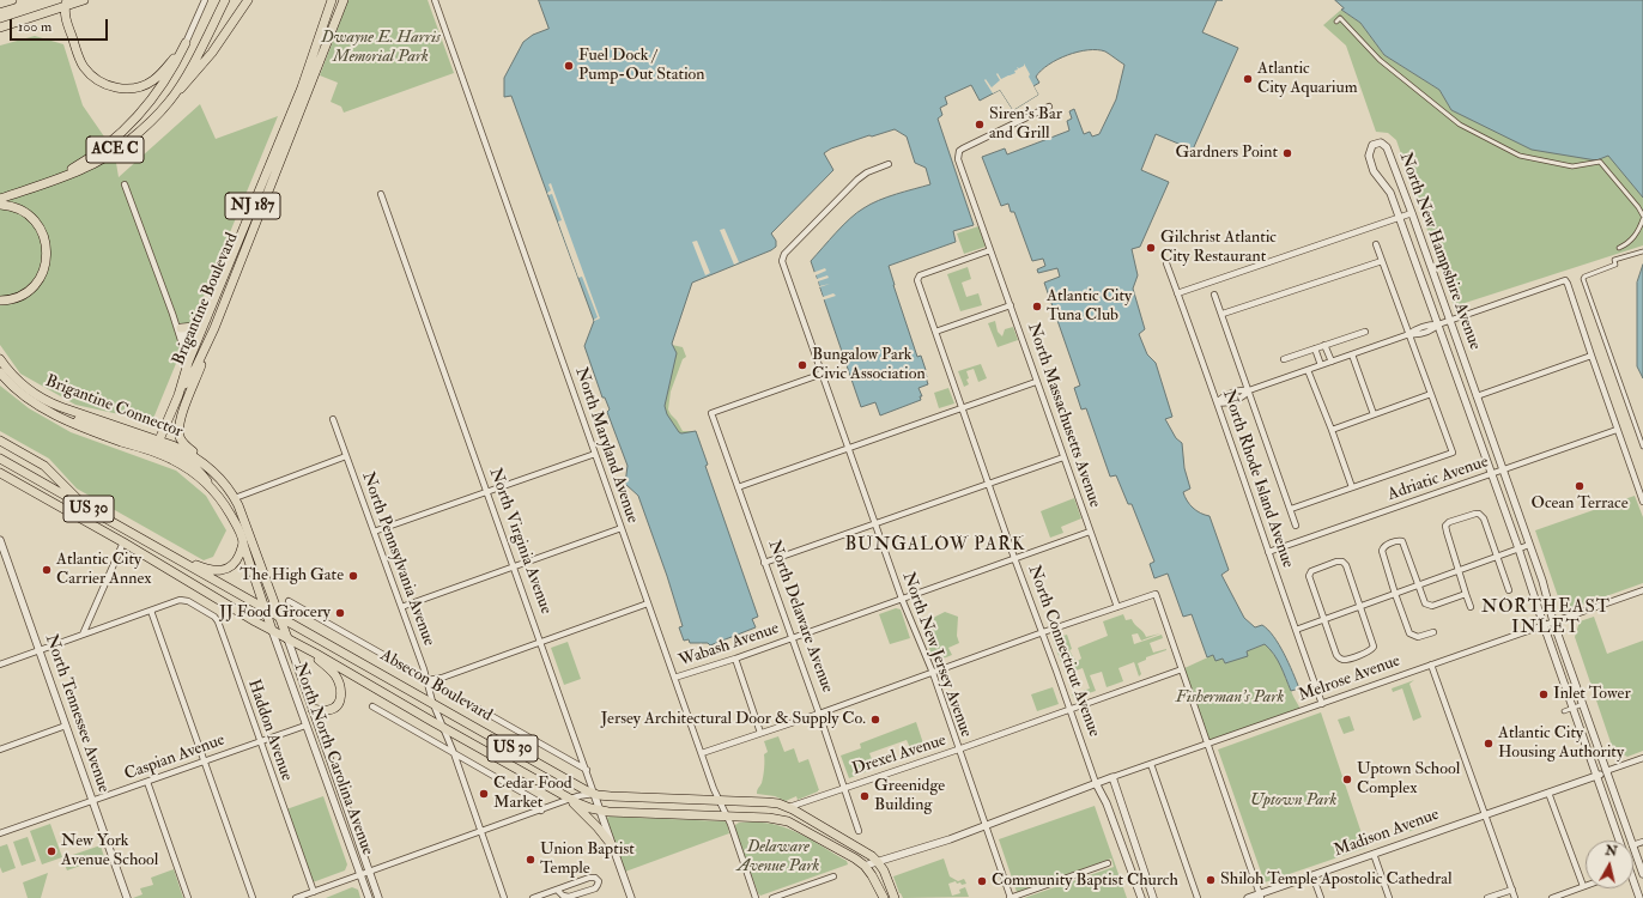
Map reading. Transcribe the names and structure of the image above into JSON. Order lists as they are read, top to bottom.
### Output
{
  "streets": {
    "main road": [
      "ACE C",
      "NJ 187",
      "Brigantine Boulevard",
      "Brigantine Connector",
      "US 30",
      "Absecon Boulevard"
    ],
    "street": [
      "North New Hampshire Avenue",
      "North Massachusetts Avenue",
      "North Maryland Avenue",
      "North Rhode Island Avenue",
      "Adriatic Avenue",
      "North Virginia Avenue",
      "North Pennsylvania Avenue",
      "North Delaware Avenue",
      "Wabash Avenue",
      "North Connecticut Avenue",
      "North New Jersey Avenue",
      "Melrose Avenue",
      "North Tennessee Avenue",
      "Haddon Avenue",
      "Drexel Avenue",
      "Caspian Avenue",
      "North North Carolina Avenue",
      "Madison Avenue"
    ]
  },
  "crossings": [
    ["North New Hampshire Avenue", "Adriatic Avenue"],
    ["North New Hampshire Avenue", "Melrose Avenue"],
    ["North New Hampshire Avenue", "Madison Avenue"],
    ["Brigantine Boulevard", "Brigantine Connector"],
    ["Brigantine Connector", "Absecon Boulevard"],
    ["Brigantine Connector", "North North Carolina Avenue"],
    ["North Massachusetts Avenue", "Wabash Avenue"],
    ["North Massachusetts Avenue", "North Connecticut Avenue"],
    ["North Maryland Avenue", "Wabash Avenue"],
    ["North Maryland Avenue", "Absecon Boulevard"],
    ["North Rhode Island Avenue", "Adriatic Avenue"],
    ["North Rhode Island Avenue", "Melrose Avenue"],
    ["North Virginia Avenue", "Absecon Boulevard"],
    ["North Pennsylvania Avenue", "Absecon Boulevard"],
    ["North Delaware Avenue", "Wabash Avenue"],
    ["North Delaware Avenue", "North New Jersey Avenue"],
    ["North Delaware Avenue", "Drexel Avenue"],
    ["Wabash Avenue", "North Connecticut Avenue"],
    ["Wabash Avenue", "North New Jersey Avenue"],
    ["North Connecticut Avenue", "Melrose Avenue"],
    ["North Connecticut Avenue", "Drexel Avenue"],
    ["North New Jersey Avenue", "Melrose Avenue"],
    ["North New Jersey Avenue", "Drexel Avenue"],
    ["Melrose Avenue", "Absecon Boulevard"],
    ["Absecon Boulevard", "Drexel Avenue"],
    ["Absecon Boulevard", "North North Carolina Avenue"],
    ["North Tennessee Avenue", "Caspian Avenue"],
    ["Haddon Avenue", "Caspian Avenue"],
    ["Caspian Avenue", "North North Carolina Avenue"]
  ],
  "districts": ["BUNGALOW PARK", "NORTHEAST INLET"],
  "parks": [
    "Dwayne E. Harris Memorial Park",
    "Fisherman's Park",
    "Uptown Park",
    "Delaware Avenue Park"
  ],
  "places": [
    "Fuel Dock / Pump-Out Station",
    "Atlantic City Aquarium",
    "Siren’s Bar and Grill",
    "Gardners Point",
    "Gilchrist Atlantic City Restaurant",
    "Atlantic City Tuna Club",
    "Bungalow Park Civic Association",
    "Ocean Terrace",
    "Atlantic City Carrier Annex",
    "The High Gate",
    "JJ Food Grocery",
    "Inlet Tower",
    "Jersey Architectural Door & Supply Co.",
    "Atlantic City Housing Authority",
    "Uptown School Complex",
    "Cedar Food Market",
    "Greenidge Building",
    "New York Avenue School",
    "Union Baptist Temple",
    "Shiloh Temple Apostolic Cathedral",
    "Community Baptist Church"
  ],
  "scale_bar": "100 m",
  "north": "top"
}
